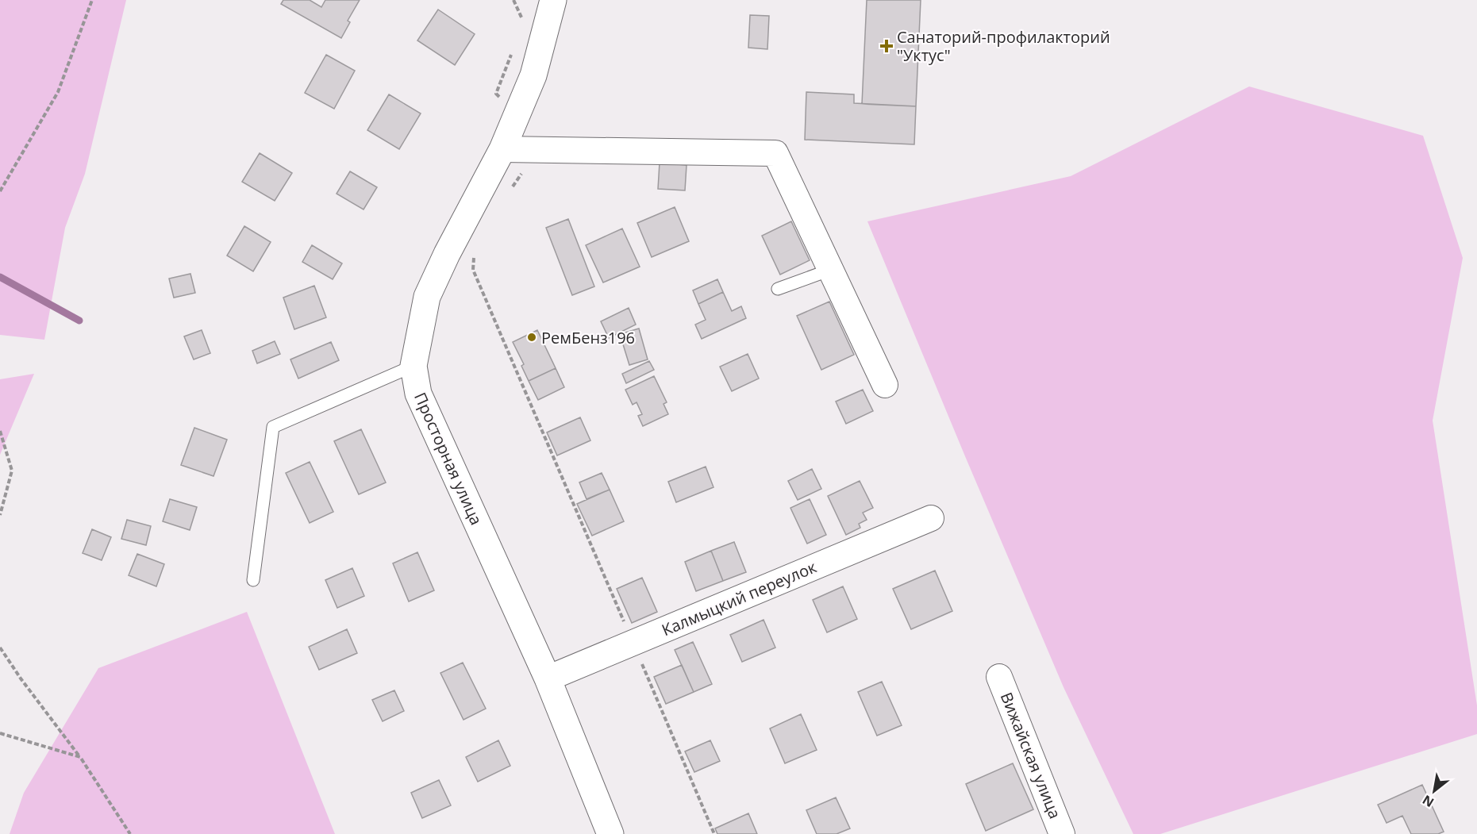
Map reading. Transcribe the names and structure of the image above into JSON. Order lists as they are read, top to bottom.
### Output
{
  "streets": {
    "street": ["Просторная улица", "Калмыцкий переулок", "Вижайская улица"]
  },
  "crossings": [
    ["Просторная улица", "Калмыцкий переулок"]
  ],
  "places": {
    "health": ["Санаторий-профилакторий \"Уктус\""],
    "other": ["РемБенз196"]
  },
  "north": "bottom left"
}
